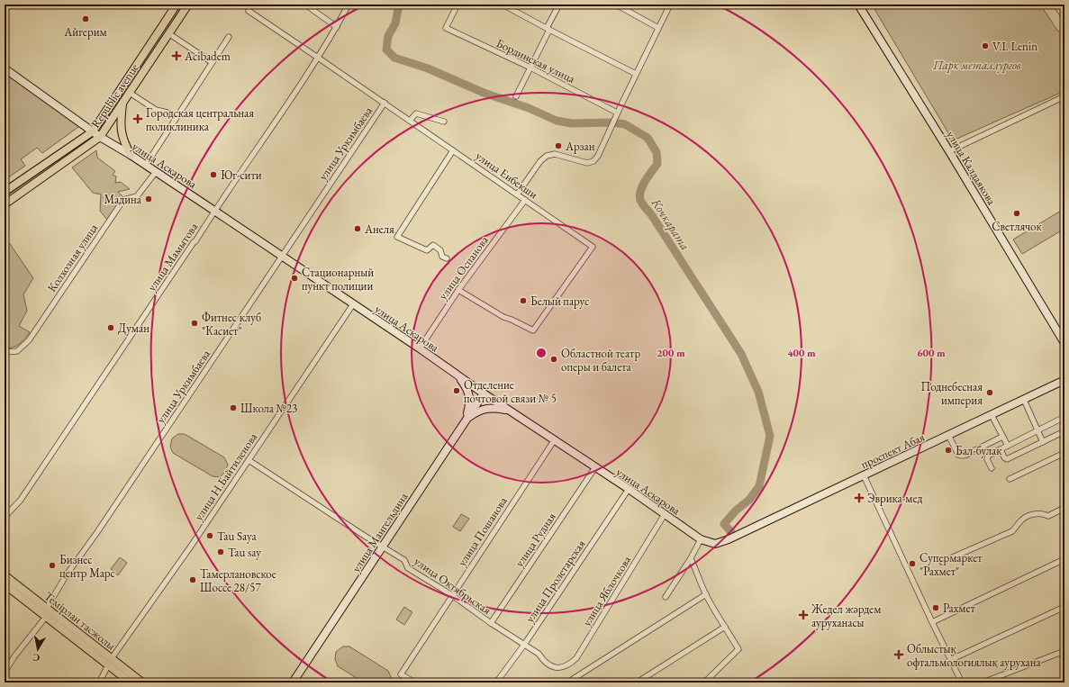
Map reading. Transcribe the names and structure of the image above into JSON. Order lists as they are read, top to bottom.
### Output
{
  "streets": {
    "main road": [
      "Republic avenue",
      "улица Аскарова",
      "улица Калдаякова",
      "проспект Абая",
      "улица Мангельдина",
      "Темірлан тасжолы"
    ],
    "street": [
      "Бординская улица",
      "улица Уркимбаева",
      "улица Енбекши",
      "улица Мамытова",
      "Колхозная улица",
      "улица Оспанова",
      "улица Н.Байтиленова",
      "улица Пошанова",
      "улица Рудная",
      "улица Пролетарская",
      "улица Октябрьская",
      "улица Яблочкова"
    ]
  },
  "crossings": [
    ["Republic avenue", "улица Аскарова"],
    ["улица Уркимбаева", "улица Аскарова"],
    ["улица Уркимбаева", "улица Енбекши"],
    ["улица Уркимбаева", "Темірлан тасжолы"],
    ["улица Аскарова", "улица Мамытова"],
    ["улица Аскарова", "Колхозная улица"],
    ["улица Аскарова", "улица Оспанова"],
    ["улица Аскарова", "проспект Абая"],
    ["улица Аскарова", "улица Н.Байтиленова"],
    ["улица Аскарова", "улица Пошанова"],
    ["улица Аскарова", "улица Мангельдина"],
    ["улица Аскарова", "улица Рудная"],
    ["улица Аскарова", "улица Пролетарская"],
    ["улица Аскарова", "улица Яблочкова"],
    ["улица Енбекши", "улица Мамытова"],
    ["улица Енбекши", "улица Оспанова"],
    ["улица Н.Байтиленова", "улица Октябрьская"],
    ["улица Н.Байтиленова", "Темірлан тасжолы"],
    ["улица Пошанова", "улица Октябрьская"],
    ["улица Мангельдина", "улица Октябрьская"],
    ["улица Рудная", "улица Октябрьская"],
    ["улица Пролетарская", "улица Октябрьская"],
    ["улица Октябрьская", "улица Яблочкова"]
  ],
  "water": ["Кочкарата"],
  "parks": ["Парк металлургов"],
  "places": {
    "other": [
      "Айгерим",
      "V.I. Lenin",
      "Арзан",
      "Юг-сити",
      "Мадина",
      "Светлячок",
      "Анеля",
      "Стационарный пункт полиции",
      "Белый парус",
      "Фитнес клуб \"Касиет\"",
      "Думан",
      "Областной театр оперы и балета",
      "Отделение почтовой связи № 5",
      "Поднебесная империя",
      "Школа №23",
      "Бал-булак",
      "Tau Saya",
      "Tau say",
      "Супермаркет \"Рахмет\"",
      "Бизнес центр Марс",
      "Тамерлановское Шоссе 28/57",
      "Рахмет"
    ],
    "health": [
      "Acibadem",
      "Городская центральная поликлиника",
      "Эврика-мед",
      "Жедел жәрдем ауруханасы",
      "Облыстық офтальмологиялық аурухана"
    ]
  },
  "north": "bottom",
  "rings": ["200 m", "400 m", "600 m"]
}
